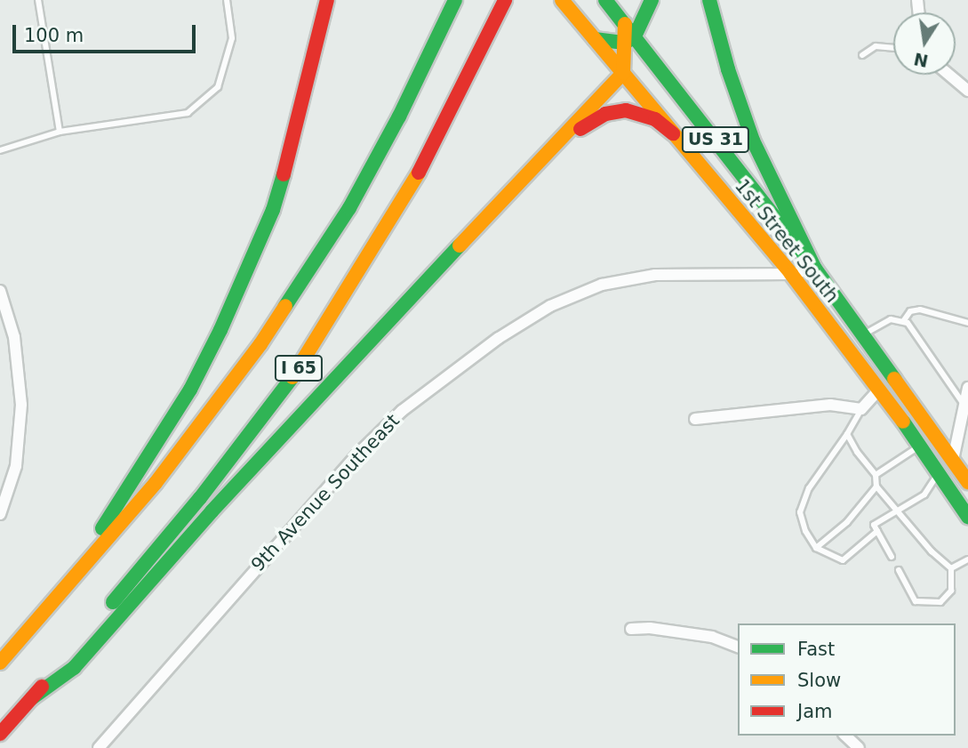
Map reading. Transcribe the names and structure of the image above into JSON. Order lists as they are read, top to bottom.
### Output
{
  "streets": {
    "main road": ["US 31", "1st Street South", "I 65"],
    "street": ["9th Avenue Southeast"]
  },
  "crossings": [
    ["1st Street South", "9th Avenue Southeast"]
  ],
  "legend": ["Fast", "Slow", "Jam"],
  "scale_bar": "100 m",
  "north": "bottom"
}
